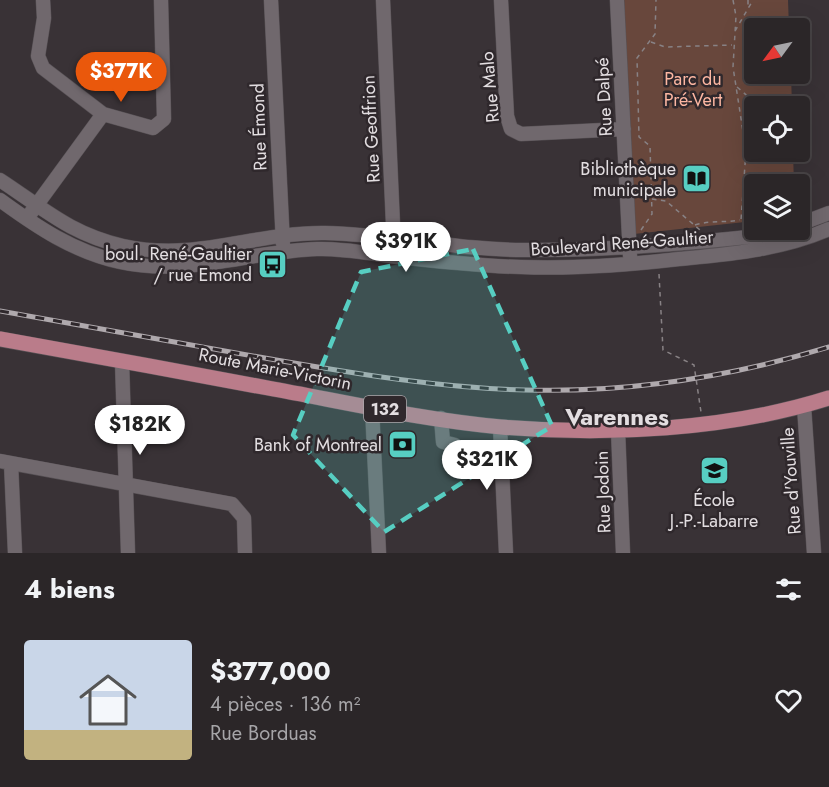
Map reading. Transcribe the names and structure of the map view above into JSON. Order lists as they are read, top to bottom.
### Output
{
  "streets": {
    "main road": ["Route Marie-Victorin", "132"],
    "street": [
      "Rue Malo",
      "Rue Dalpé",
      "Rue Émond",
      "Rue Geoffrion",
      "Boulevard René-Gaultier",
      "Rue d'Youville",
      "Rue Jodoin"
    ]
  },
  "crossings": [
    ["Rue Malo", "Rue Dalpé"],
    ["Rue Dalpé", "Boulevard René-Gaultier"],
    ["Rue Émond", "Boulevard René-Gaultier"],
    ["Rue Geoffrion", "Boulevard René-Gaultier"],
    ["Route Marie-Victorin", "Rue d'Youville"],
    ["Route Marie-Victorin", "Rue Jodoin"]
  ],
  "districts": ["Varennes"],
  "parks": ["Parc du Pré-Vert"],
  "places": {
    "library": ["Bibliothèque municipale"],
    "bus stop": ["boul. René-Gaultier / rue Emond"],
    "bank": ["Bank of Montreal"],
    "school or university": ["École J.-P.-Labarre"]
  },
  "north": "bottom left",
  "page": {
    "price": [
      "$377K",
      "$391K",
      "$182K",
      "$321K"
    ],
    "heading": "4 biens",
    "list": [
      {
        "name": "$377,000",
        "note": "4 pièces · 136 m² · Rue Borduas"
      }
    ]
  }
}
